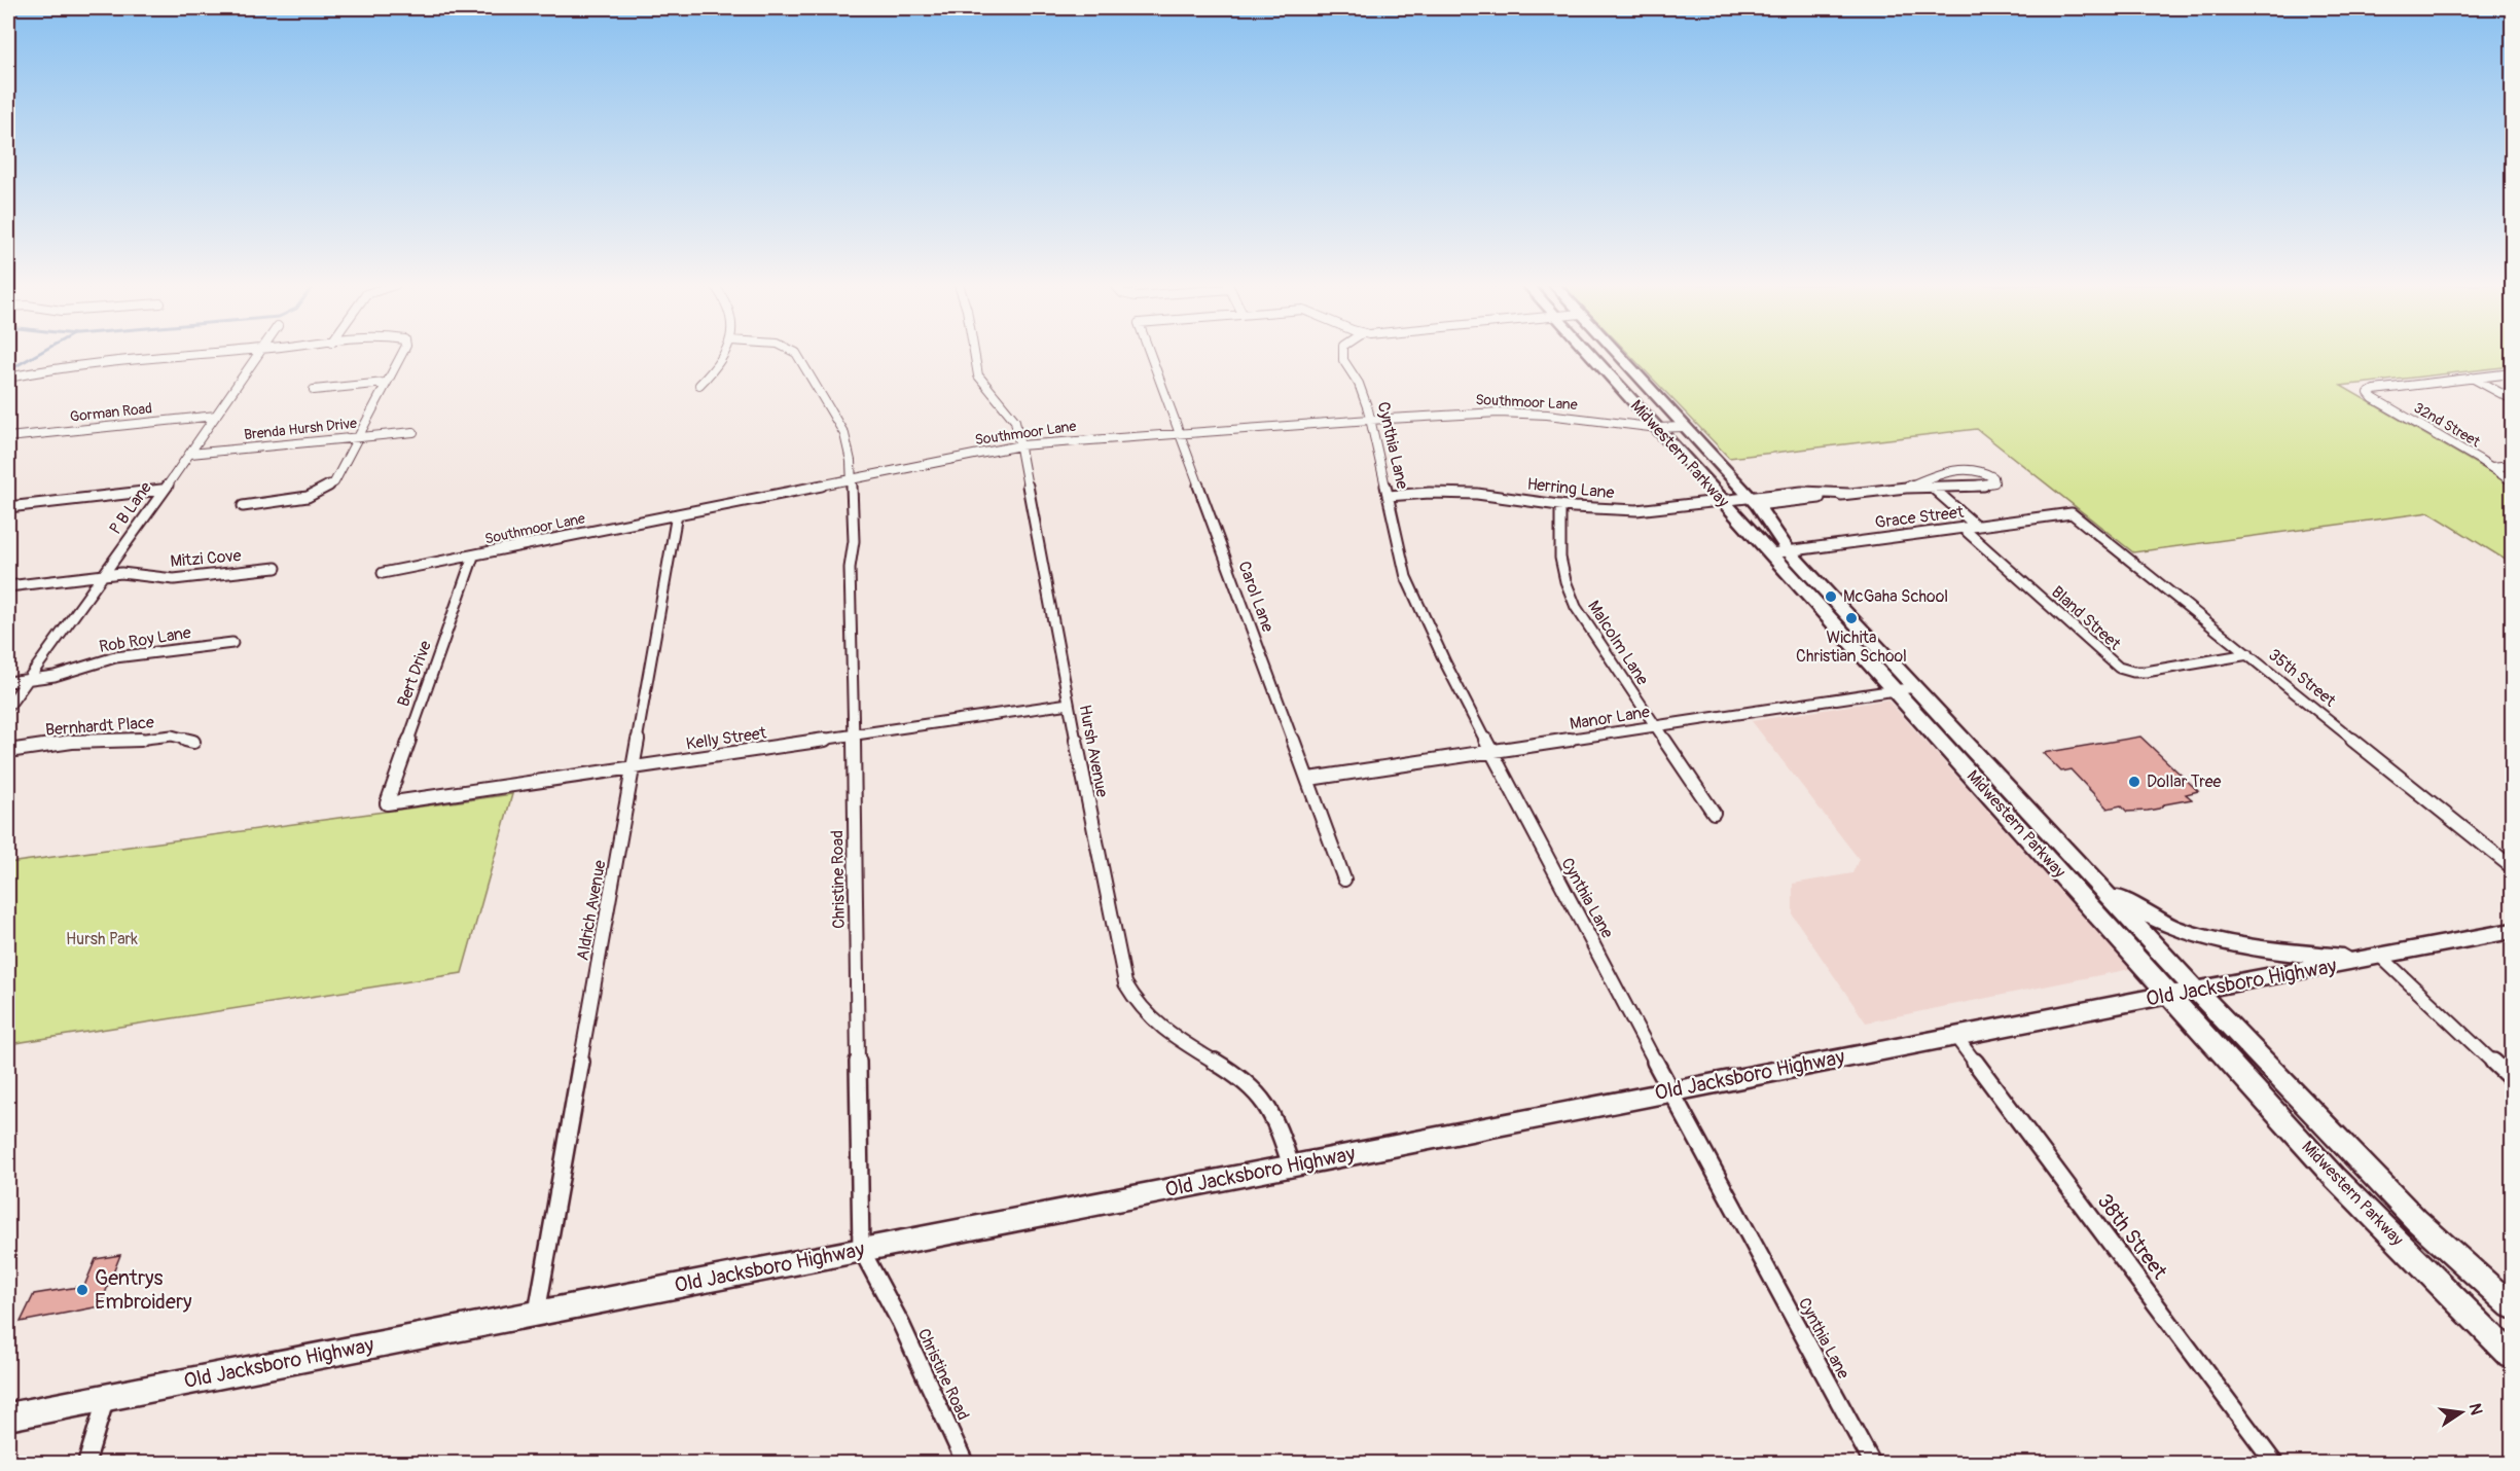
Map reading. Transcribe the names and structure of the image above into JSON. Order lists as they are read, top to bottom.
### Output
{
  "streets": {
    "main road": ["Midwestern Parkway", "Old Jacksboro Highway"],
    "street": [
      "Southmoor Lane",
      "Gorman Road",
      "32nd Street",
      "Brenda Hursh Drive",
      "Cynthia Lane",
      "Herring Lane",
      "P B Lane",
      "Grace Street",
      "Mitzi Cove",
      "Carol Lane",
      "Bland Street",
      "Rob Roy Lane",
      "Malcolm Lane",
      "Bert Drive",
      "35th Street",
      "Manor Lane",
      "Bernhardt Place",
      "Kelly Street",
      "Hursh Avenue",
      "Christine Road",
      "Aldrich Avenue",
      "38th Street"
    ]
  },
  "crossings": [
    ["Southmoor Lane", "Cynthia Lane"],
    ["Southmoor Lane", "Midwestern Parkway"],
    ["Southmoor Lane", "Carol Lane"],
    ["Southmoor Lane", "Bert Drive"],
    ["Southmoor Lane", "Hursh Avenue"],
    ["Southmoor Lane", "Christine Road"],
    ["Southmoor Lane", "Aldrich Avenue"],
    ["Gorman Road", "P B Lane"],
    ["Brenda Hursh Drive", "P B Lane"],
    ["Cynthia Lane", "Herring Lane"],
    ["Cynthia Lane", "Manor Lane"],
    ["Cynthia Lane", "Old Jacksboro Highway"],
    ["Midwestern Parkway", "Herring Lane"],
    ["Midwestern Parkway", "Grace Street"],
    ["Midwestern Parkway", "Manor Lane"],
    ["Midwestern Parkway", "Old Jacksboro Highway"],
    ["Herring Lane", "Malcolm Lane"],
    ["P B Lane", "Mitzi Cove"],
    ["P B Lane", "Rob Roy Lane"],
    ["Grace Street", "Bland Street"],
    ["Grace Street", "35th Street"],
    ["Carol Lane", "Manor Lane"],
    ["Bland Street", "35th Street"],
    ["Malcolm Lane", "Manor Lane"],
    ["Bert Drive", "Kelly Street"],
    ["Kelly Street", "Hursh Avenue"],
    ["Kelly Street", "Christine Road"],
    ["Kelly Street", "Aldrich Avenue"],
    ["Hursh Avenue", "Old Jacksboro Highway"],
    ["Christine Road", "Old Jacksboro Highway"],
    ["Aldrich Avenue", "Old Jacksboro Highway"],
    ["Old Jacksboro Highway", "38th Street"]
  ],
  "parks": ["Hursh Park"],
  "places": [
    "McGaha School",
    "Wichita Christian School",
    "Dollar Tree",
    "Gentrys Embroidery"
  ],
  "north": "right"
}
